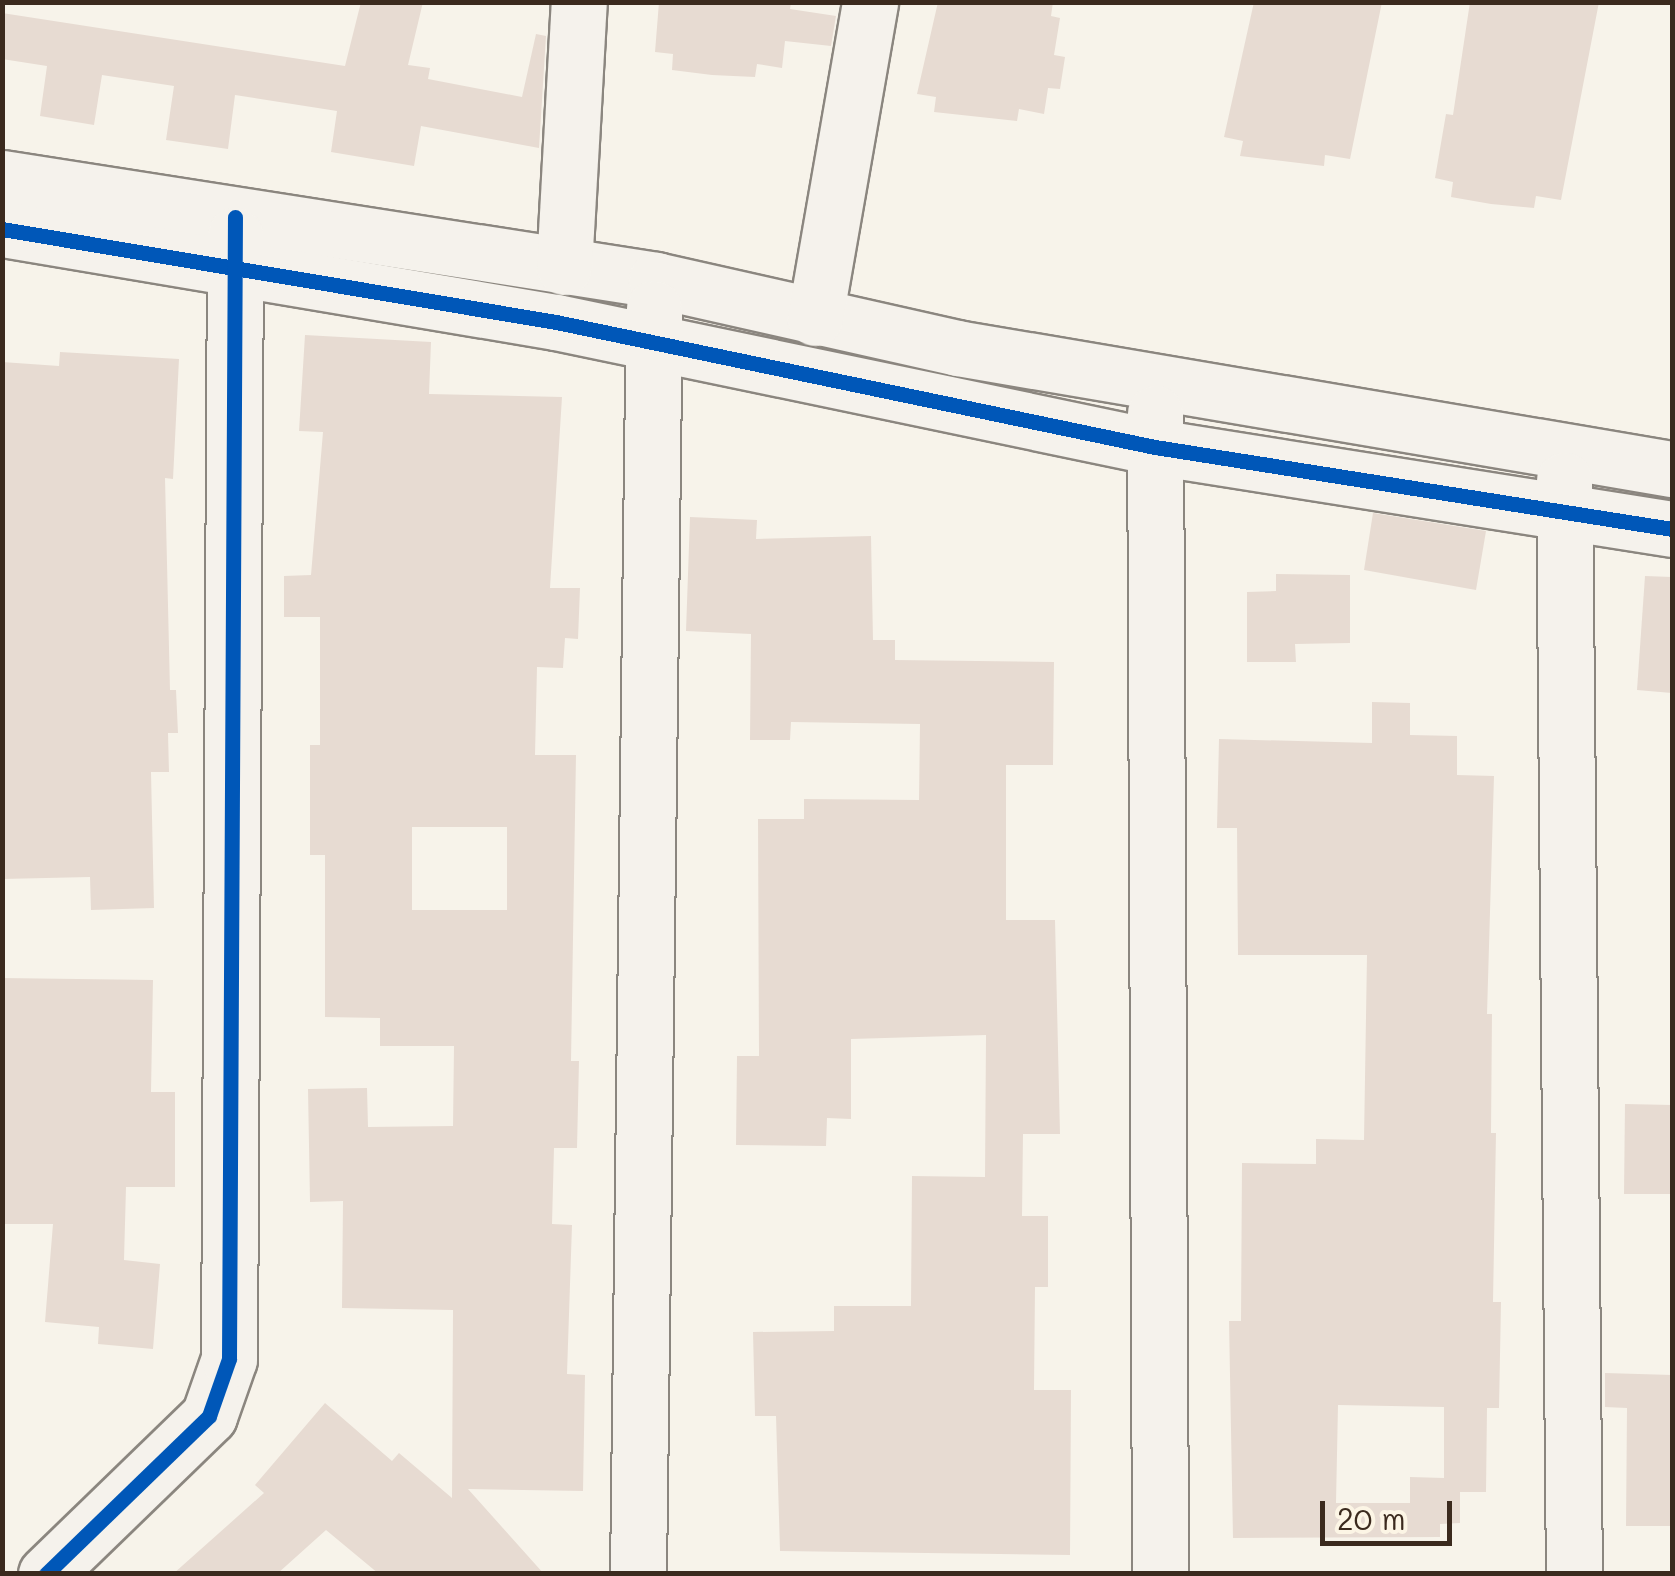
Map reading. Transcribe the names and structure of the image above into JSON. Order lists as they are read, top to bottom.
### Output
{
  "scale_bar": "20 m"
}
